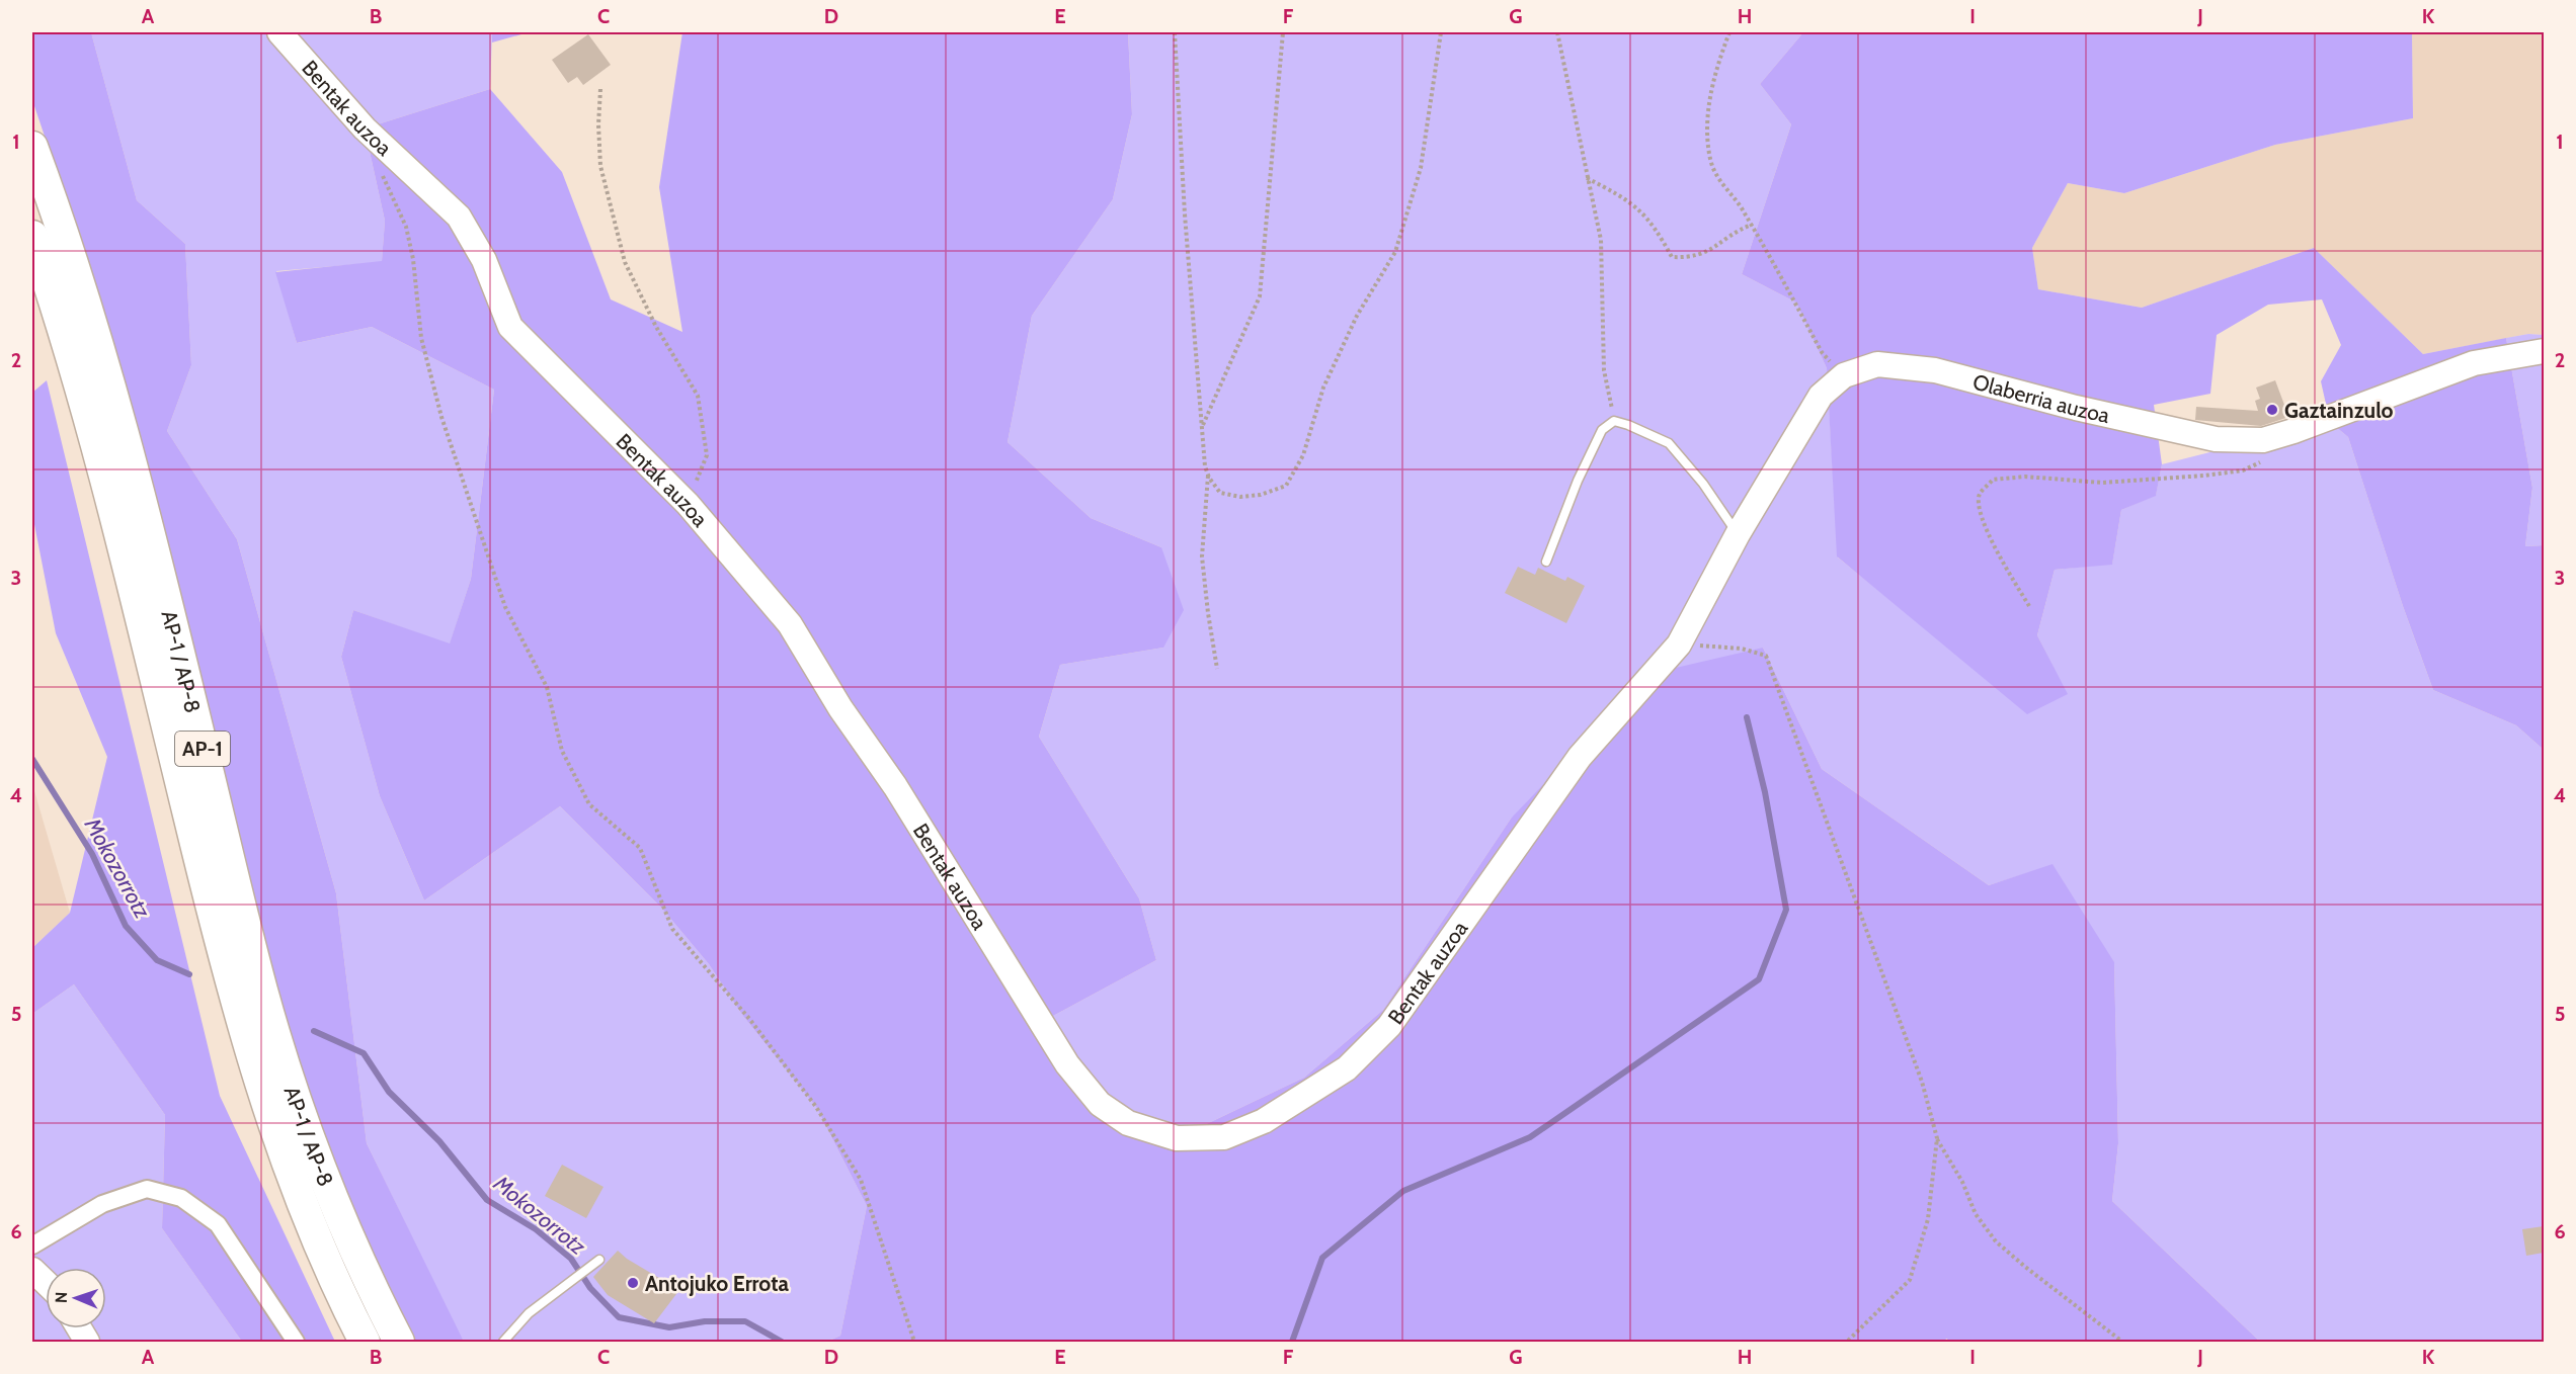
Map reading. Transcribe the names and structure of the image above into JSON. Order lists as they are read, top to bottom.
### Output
{
  "streets": {
    "highway": ["AP-1 / AP-8", "AP-1"],
    "street": ["Bentak auzoa", "Olaberria auzoa"]
  },
  "crossings": [
    ["Bentak auzoa", "Olaberria auzoa"]
  ],
  "water": ["Mokozorrotz"],
  "places": ["Gaztainzulo", "Antojuko Errota"],
  "north": "left",
  "grid": {
    "columns": [
      "A",
      "B",
      "C",
      "D",
      "E",
      "F",
      "G",
      "H",
      "I",
      "J",
      "K"
    ],
    "rows": [
      "1",
      "2",
      "3",
      "4",
      "5",
      "6"
    ]
  }
}
